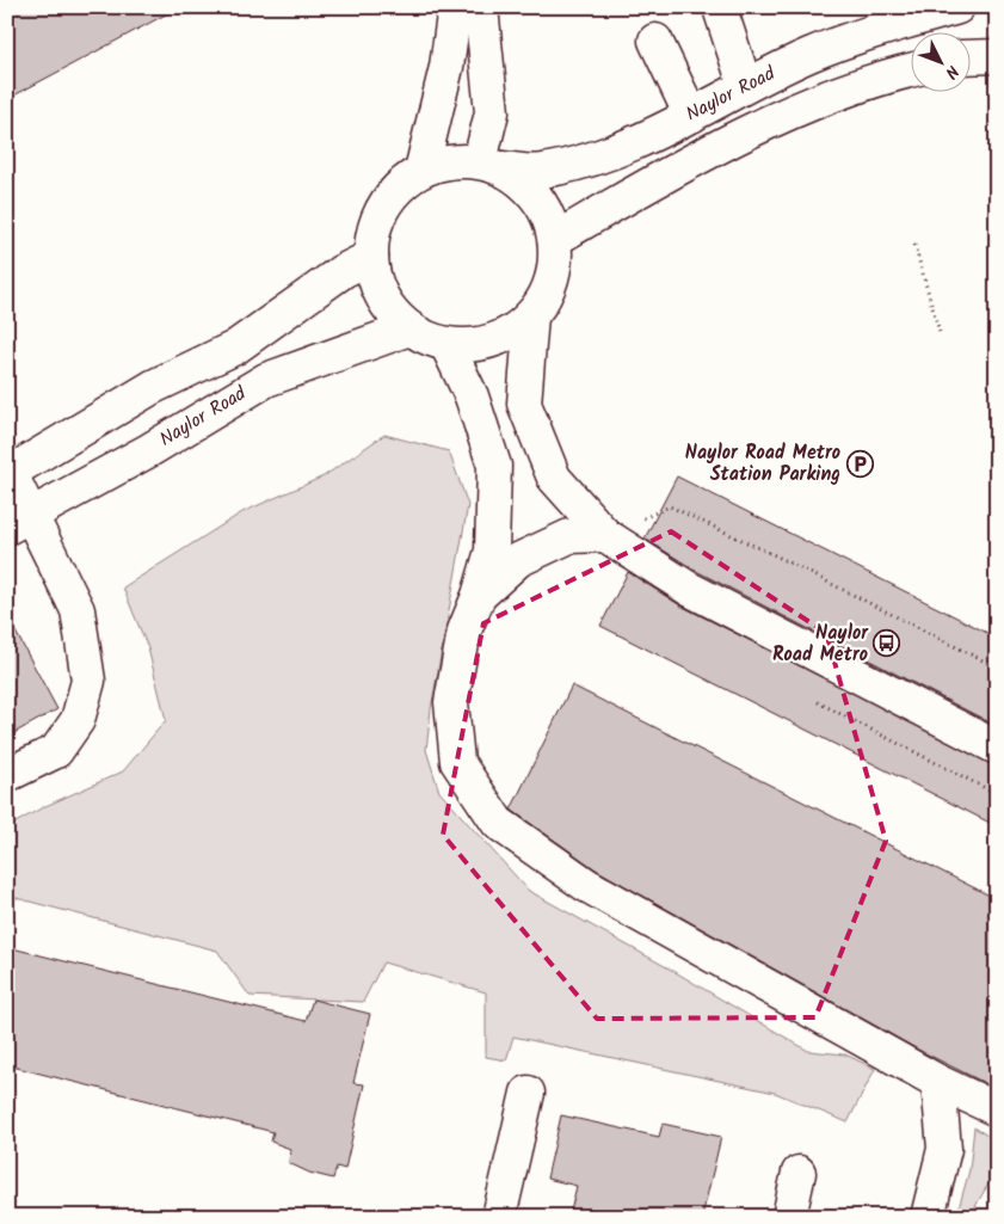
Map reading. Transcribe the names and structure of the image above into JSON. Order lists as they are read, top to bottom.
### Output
{
  "streets": {
    "main road": ["Naylor Road"]
  },
  "places": {
    "parking": ["Naylor Road Metro Station Parking"],
    "bus stop": ["Naylor Road Metro"]
  },
  "north": "bottom right"
}
